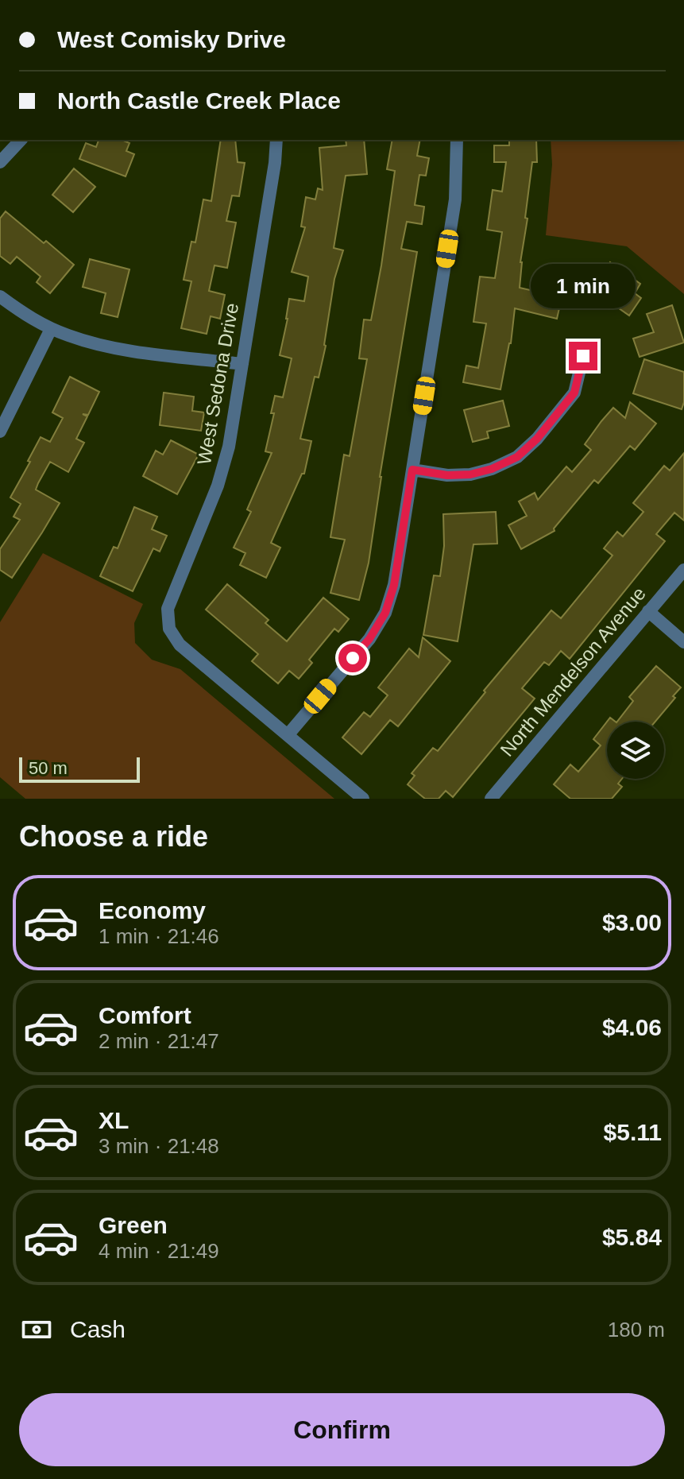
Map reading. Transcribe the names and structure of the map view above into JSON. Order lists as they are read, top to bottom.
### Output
{
  "streets": {
    "street": ["West Sedona Drive", "North Mendelson Avenue"]
  },
  "scale_bar": "50 m",
  "page": {
    "banner": ["West Comisky Drive", "North Castle Creek Place"],
    "bubble": "1 min",
    "scale": "50 m",
    "heading": "Choose a ride",
    "list": [
      {
        "name": "Economy",
        "note": "1 min · 21:46",
        "value": "$3.00"
      },
      {
        "name": "Comfort",
        "note": "2 min · 21:47",
        "value": "$4.06"
      },
      {
        "name": "XL",
        "note": "3 min · 21:48",
        "value": "$5.11"
      },
      {
        "name": "Green",
        "note": "4 min · 21:49",
        "value": "$5.84"
      }
    ],
    "pay": ["Cash", "180 m"],
    "buttons": "Confirm"
  }
}
